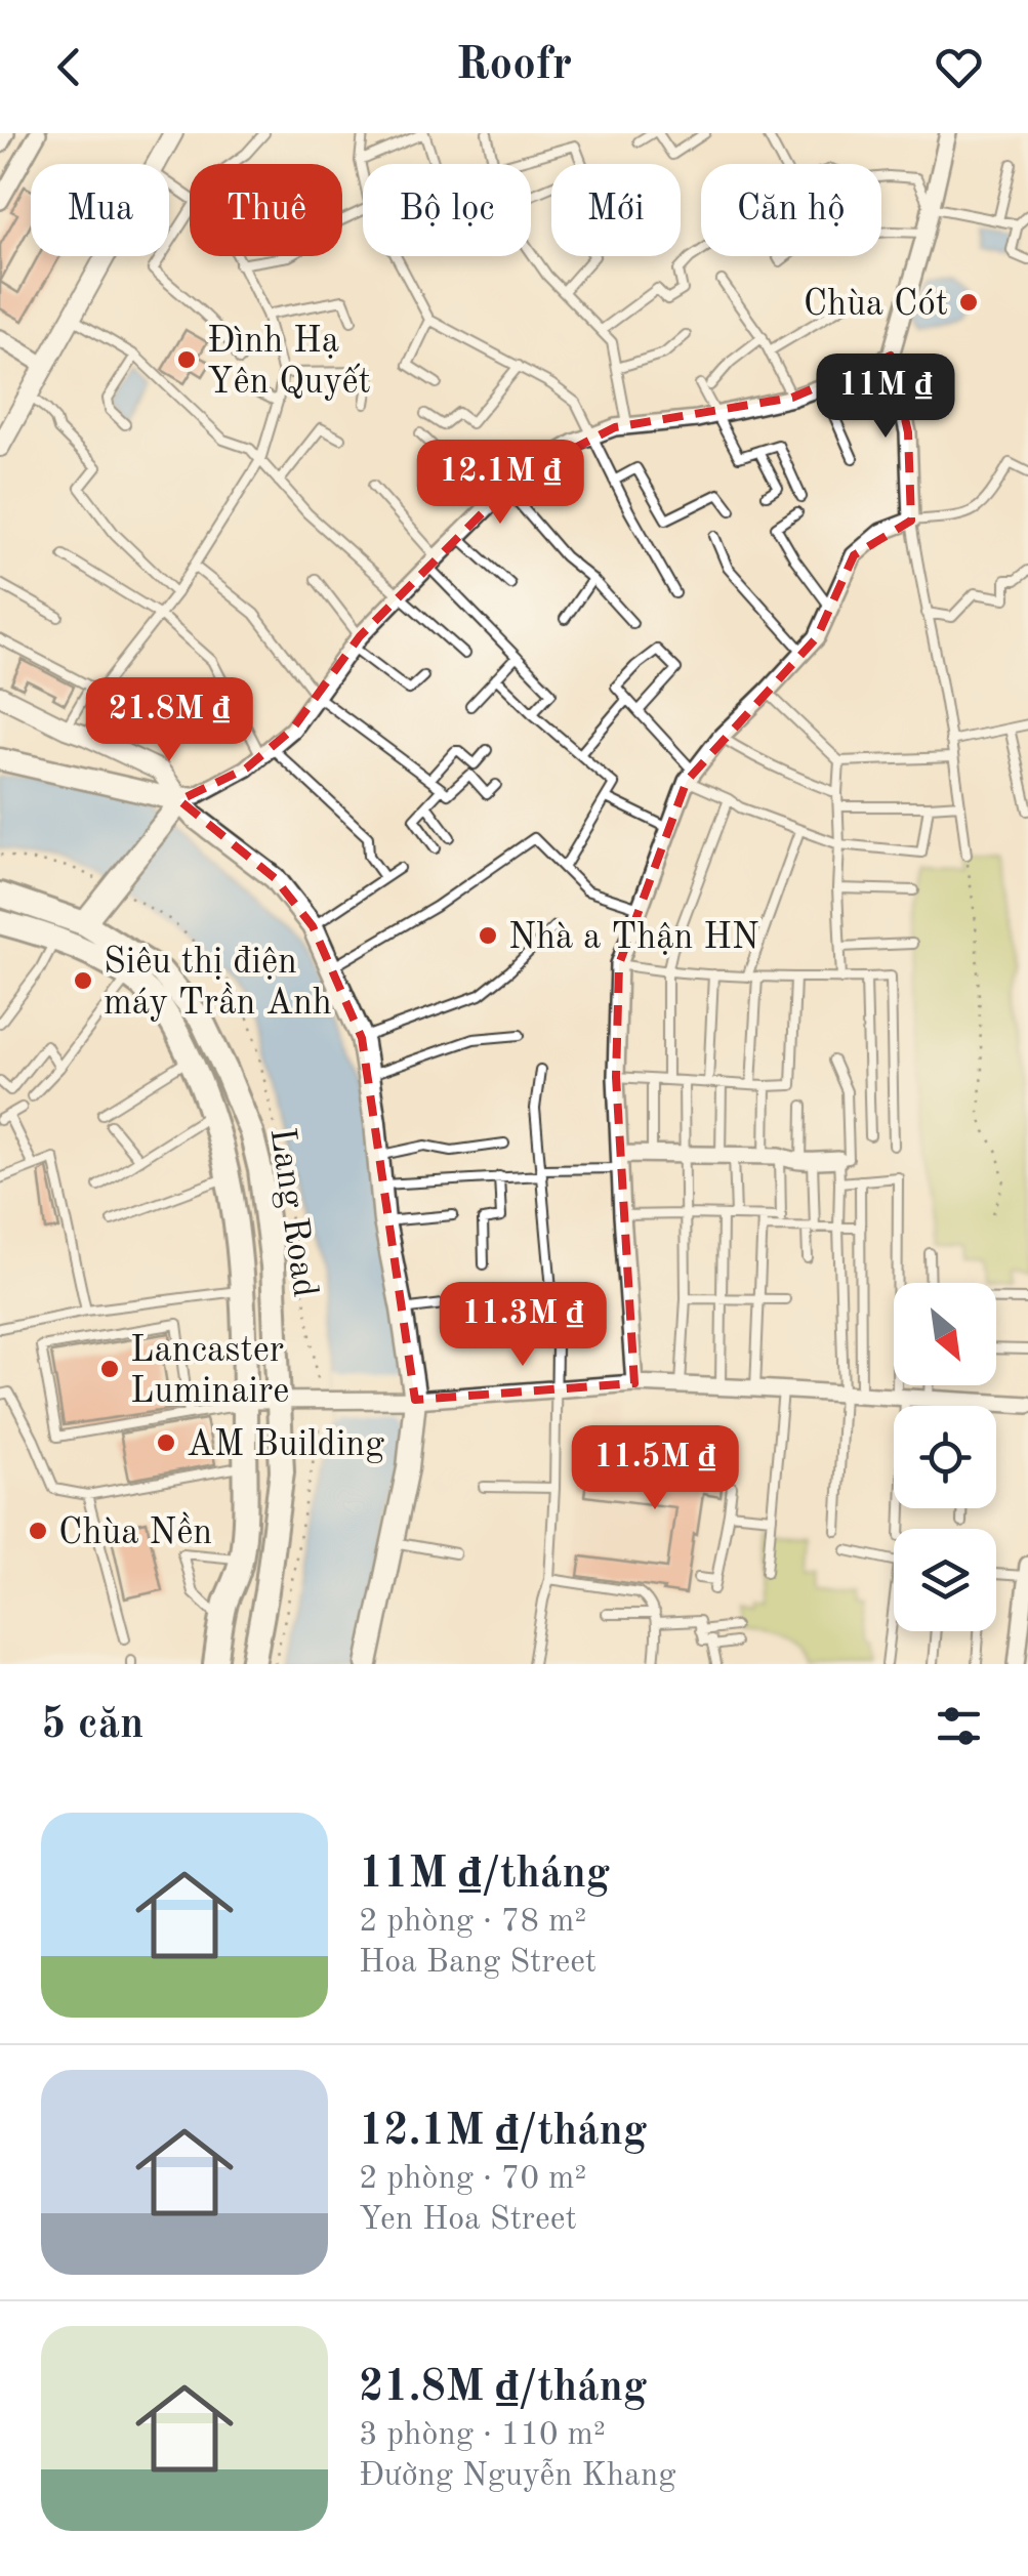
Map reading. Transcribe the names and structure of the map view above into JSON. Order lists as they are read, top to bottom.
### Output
{
  "streets": {
    "main road": ["Lang Road"]
  },
  "places": [
    "Chùa Cót",
    "Đình Hạ Yên Quyết",
    "Nhà a Thận HN",
    "Siêu thị điện máy Trần Anh",
    "Lancaster Luminaire",
    "AM Building",
    "Chùa Nền"
  ],
  "north": "bottom right",
  "page": {
    "header": "Roofr",
    "chip": [
      "Mua",
      "Thuê",
      "Bộ lọc",
      "Mới",
      "Căn hộ"
    ],
    "price": [
      "11M ₫",
      "12.1M ₫",
      "21.8M ₫",
      "11.3M ₫",
      "11.5M ₫"
    ],
    "heading": "5 căn",
    "list": [
      {
        "name": "11M ₫/tháng",
        "note": "2 phòng · 78 m² · Hoa Bang Street"
      },
      {
        "name": "12.1M ₫/tháng",
        "note": "2 phòng · 70 m² · Yen Hoa Street"
      },
      {
        "name": "21.8M ₫/tháng",
        "note": "3 phòng · 110 m² · Đường Nguyễn Khang"
      }
    ]
  }
}
